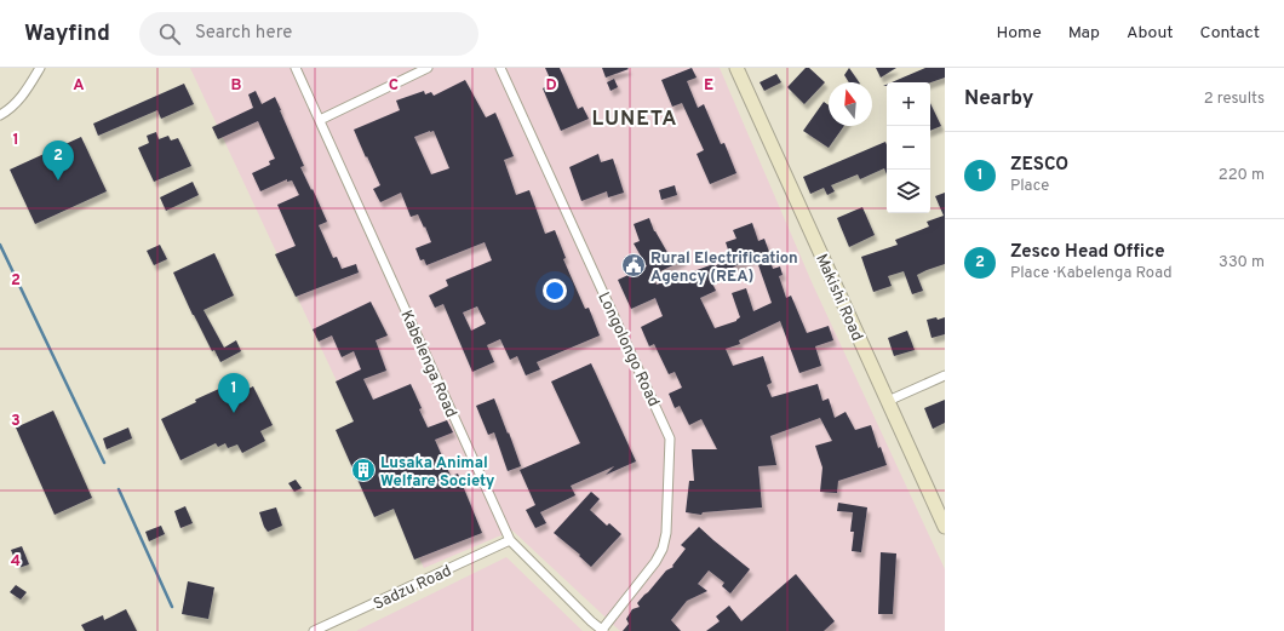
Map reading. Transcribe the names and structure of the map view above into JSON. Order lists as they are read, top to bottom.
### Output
{
  "streets": {
    "main road": ["Makishi Road"],
    "street": ["Longolongo Road", "Kabelenga Road", "Sadzu Road"]
  },
  "crossings": [
    ["Longolongo Road", "Kabelenga Road"],
    ["Kabelenga Road", "Sadzu Road"]
  ],
  "districts": ["LUNETA"],
  "places": {
    "public building": ["Rural Electrification Agency (REA)"],
    "building": ["Lusaka Animal Welfare Society"]
  },
  "north": "top",
  "page": {
    "header": "Wayfind",
    "search": "Search here",
    "nav": [
      "Home",
      "Map",
      "About",
      "Contact"
    ],
    "heading": ["Nearby", "2 results"],
    "map_buttons": ["+", "−"],
    "list": [
      {
        "mark": "1",
        "name": "ZESCO",
        "note": "Place",
        "value": "220 m"
      },
      {
        "mark": "2",
        "name": "Zesco Head Office",
        "note": "Place · Kabelenga Road",
        "value": "330 m"
      }
    ],
    "pins": ["2", "1"]
  },
  "grid": {
    "columns": [
      "A",
      "B",
      "C",
      "D",
      "E"
    ],
    "rows": [
      "1",
      "2",
      "3",
      "4"
    ]
  }
}
